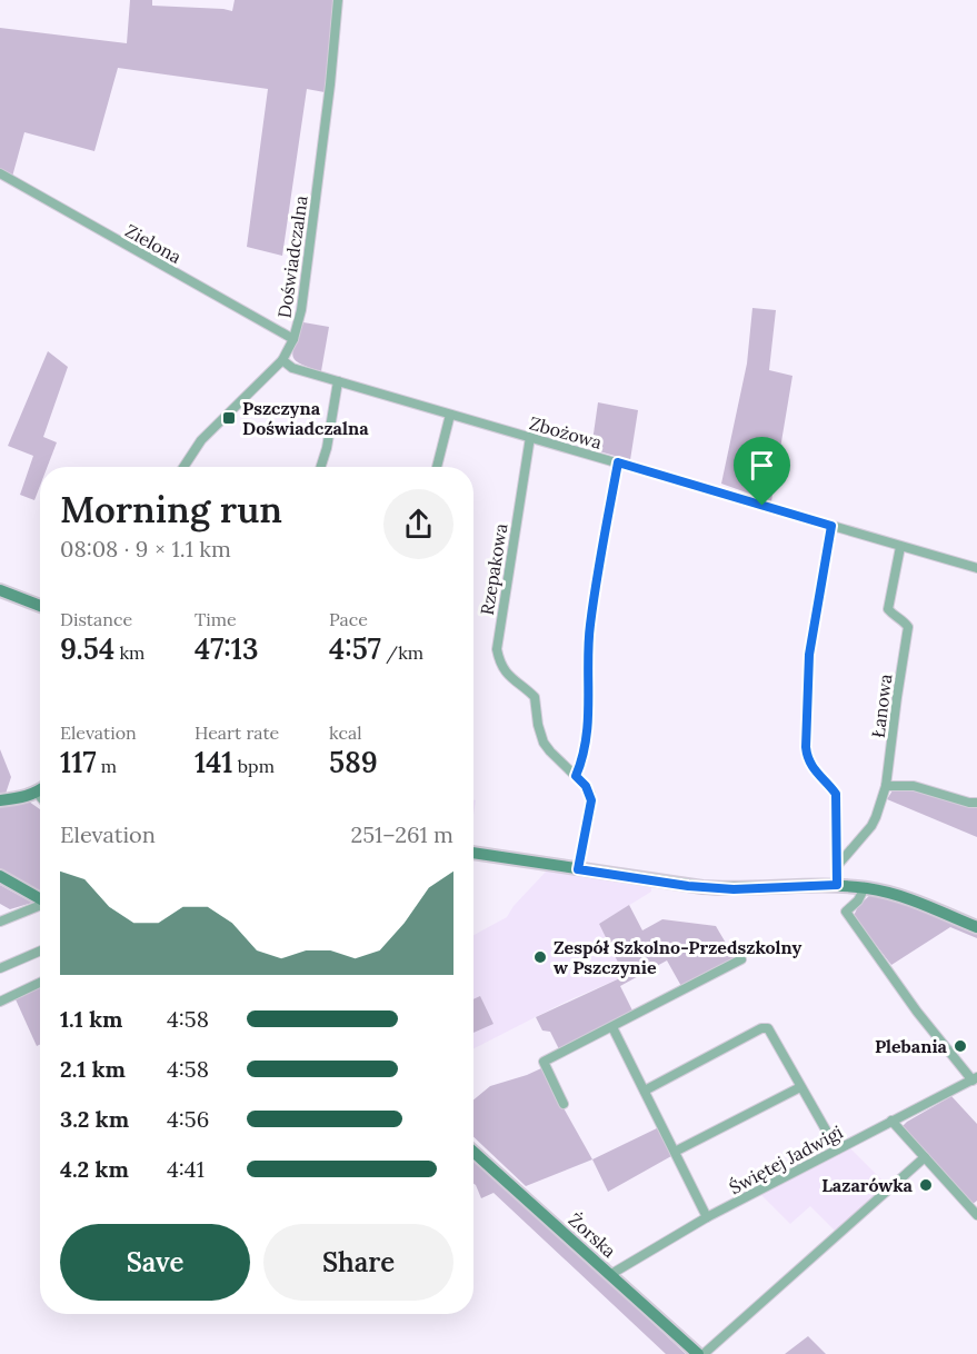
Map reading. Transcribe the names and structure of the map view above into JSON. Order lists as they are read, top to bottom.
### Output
{
  "streets": {
    "street": [
      "Zielona",
      "Doświadczalna",
      "Zbożowa",
      "Rzepakowa",
      "Łanowa",
      "Świętej Jadwigi",
      "Żorska"
    ]
  },
  "crossings": [
    ["Zielona", "Doświadczalna"],
    ["Doświadczalna", "Zbożowa"],
    ["Zbożowa", "Rzepakowa"],
    ["Zbożowa", "Łanowa"],
    ["Świętej Jadwigi", "Żorska"]
  ],
  "places": {
    "transit": ["Pszczyna Doświadczalna"],
    "other": ["Zespół Szkolno-Przedszkolny w Pszczynie", "Plebania", "Lazarówka"]
  },
  "page": {
    "heading": ["Morning run", "08:08 · 9 × 1.1 km"],
    "stats": [
      ["Distance", "9.54 km"],
      ["Time", "47:13"],
      ["Pace", "4:57 /km"],
      ["Elevation", "117 m"],
      ["Heart rate", "141 bpm"],
      ["kcal", "589"]
    ],
    "chart": ["Elevation", "251–261 m"],
    "list": [
      {
        "name": "1.1 km",
        "note": "4:58"
      },
      {
        "name": "2.1 km",
        "note": "4:58"
      },
      {
        "name": "3.2 km",
        "note": "4:56"
      },
      {
        "name": "4.2 km",
        "note": "4:41"
      }
    ],
    "buttons": ["Save", "Share"]
  }
}
